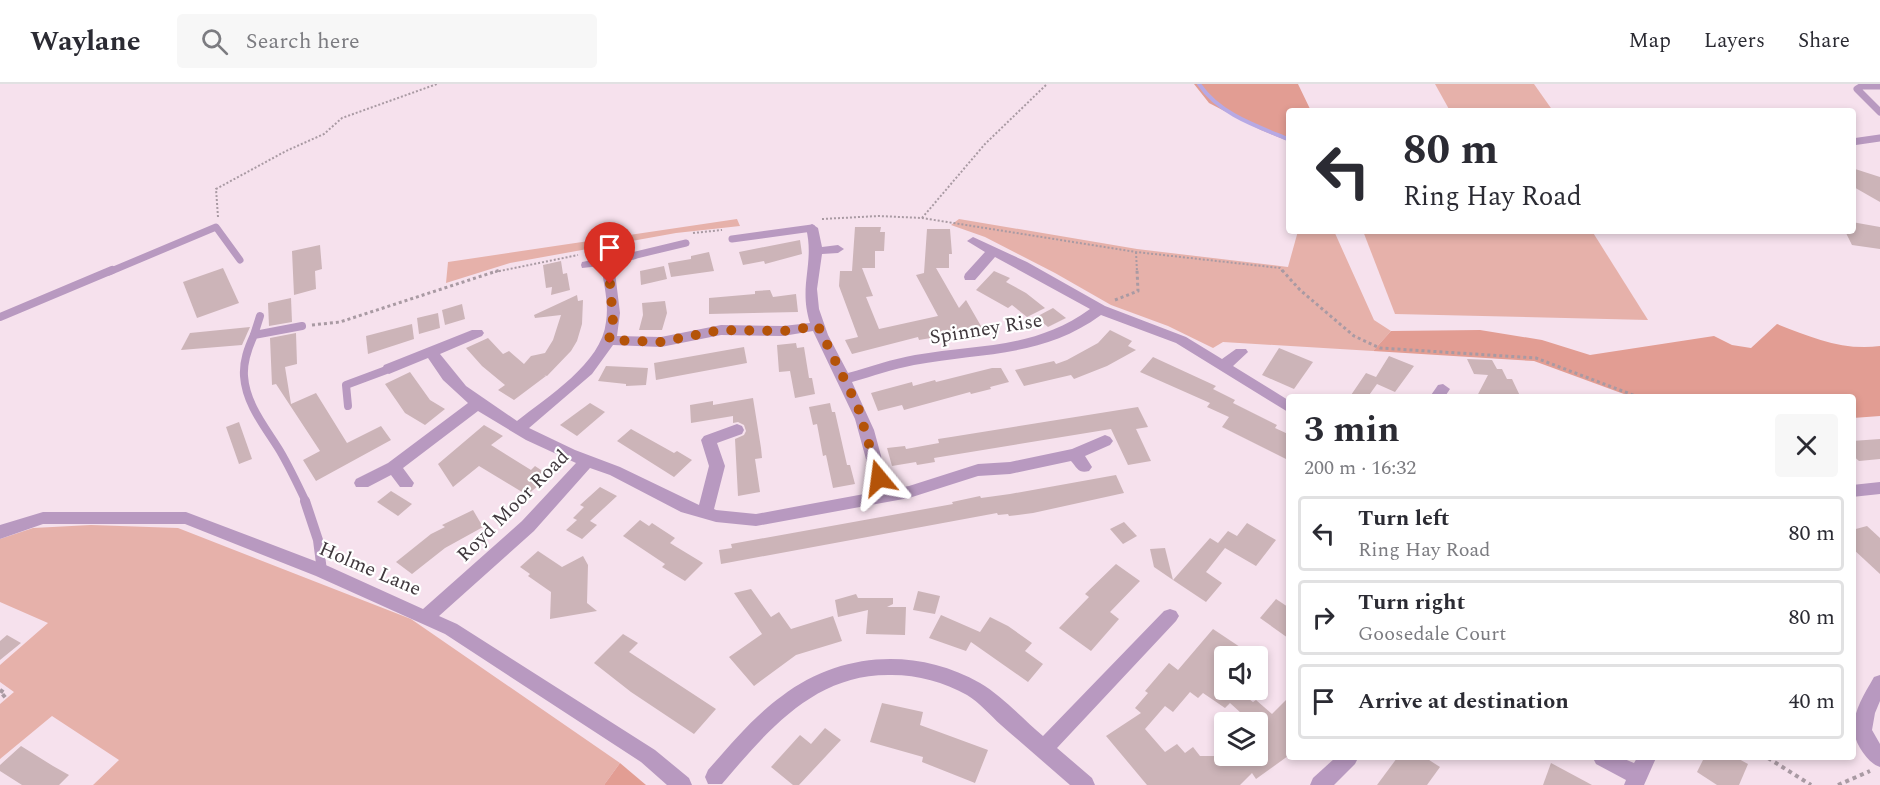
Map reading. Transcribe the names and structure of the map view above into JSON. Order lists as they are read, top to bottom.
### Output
{
  "streets": {
    "street": ["Spinney Rise", "Royd Moor Road", "Holme Lane"]
  },
  "crossings": [
    ["Royd Moor Road", "Holme Lane"]
  ],
  "page": {
    "header": "Waylane",
    "search": "Search here",
    "nav": ["Map", "Layers", "Share"],
    "turn": ["80 m", "Ring Hay Road"],
    "heading": ["3 min", "200 m · 16:32"],
    "list": [
      {
        "name": "Turn left",
        "note": "Ring Hay Road",
        "value": "80 m"
      },
      {
        "name": "Turn right",
        "note": "Goosedale Court",
        "value": "80 m"
      },
      {
        "name": "Arrive at destination",
        "value": "40 m"
      }
    ]
  }
}
